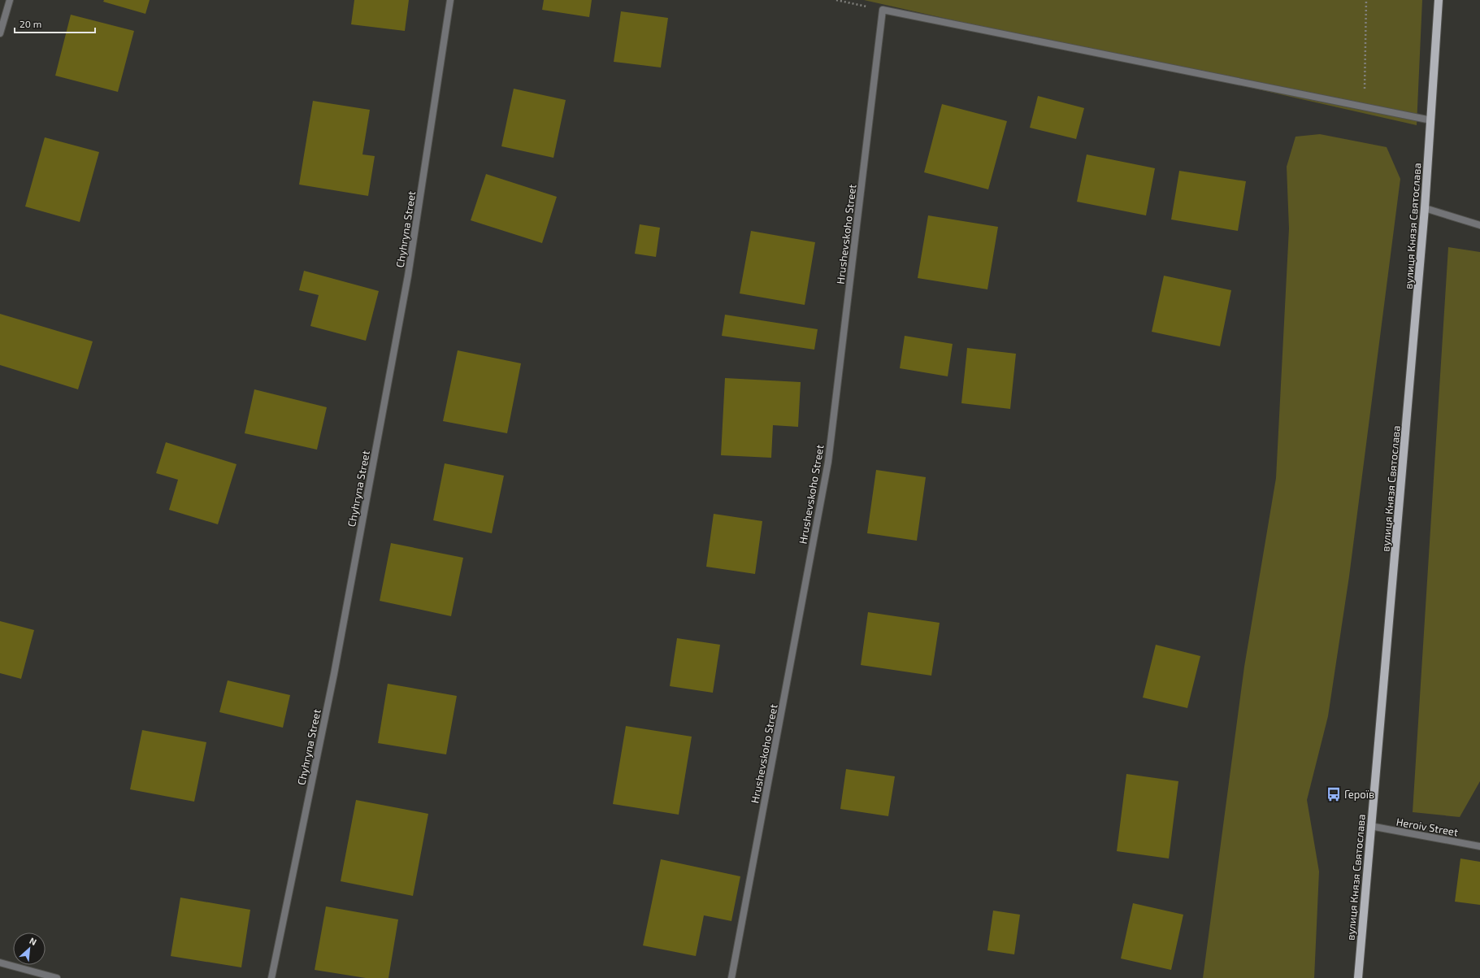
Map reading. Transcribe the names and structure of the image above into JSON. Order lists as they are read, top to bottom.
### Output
{
  "streets": {
    "main road": ["вулиця Князя Святослава"],
    "street": ["Chyhryna Street", "Hrushevskoho Street", "Heroiv Street"]
  },
  "crossings": [
    ["вулиця Князя Святослава", "Heroiv Street"]
  ],
  "places": {
    "bus stop": ["Героїв"]
  },
  "scale_bar": "20 m",
  "north": "top right"
}
